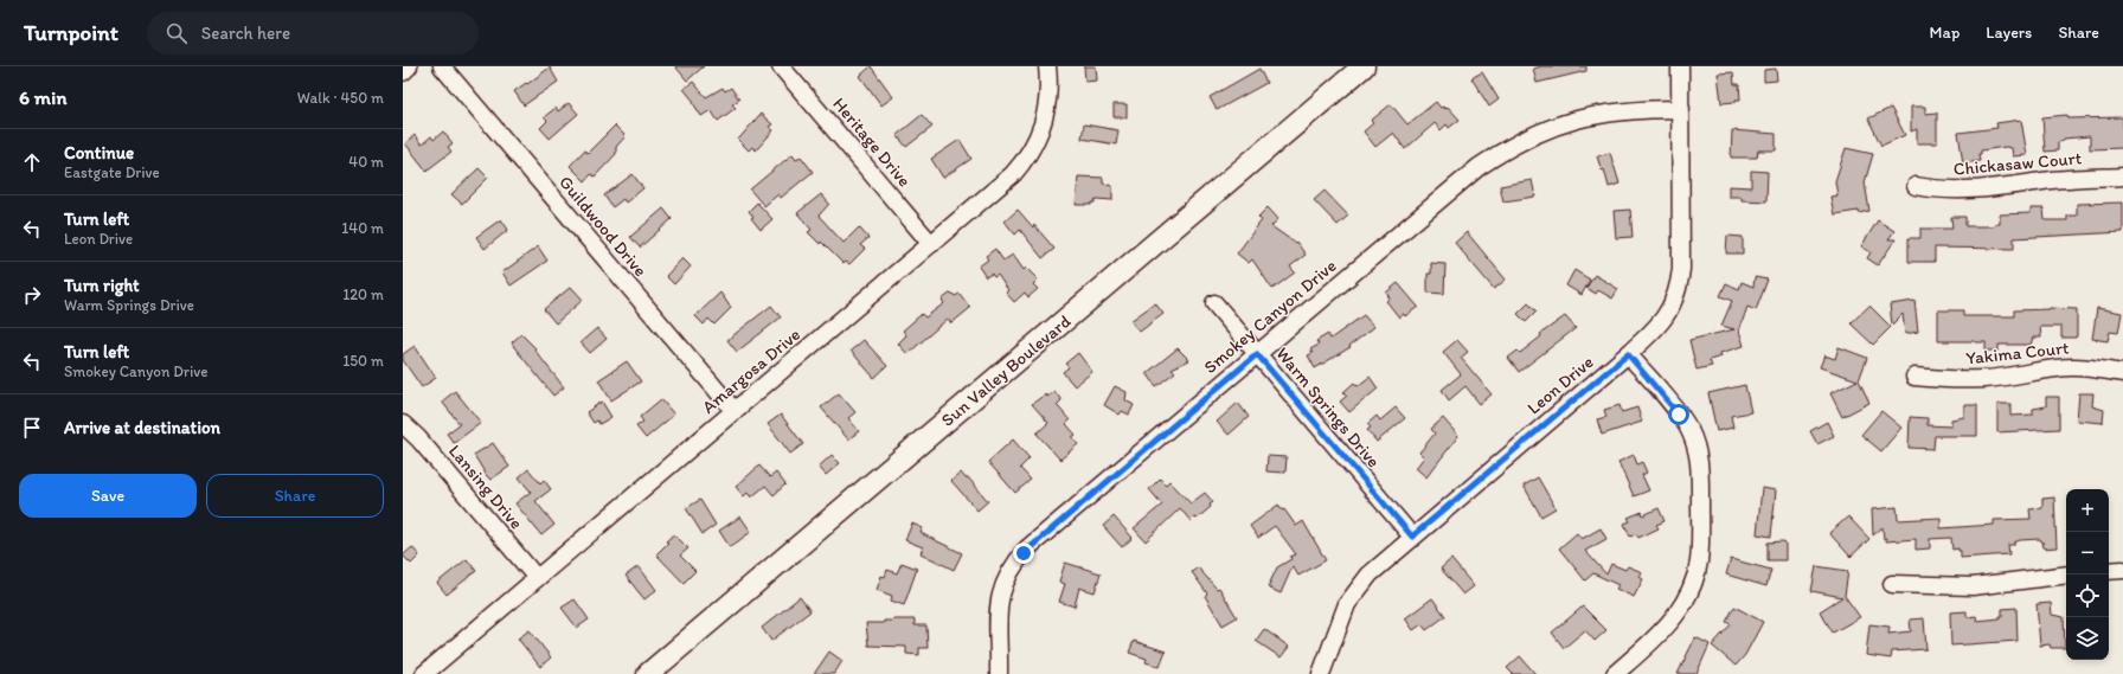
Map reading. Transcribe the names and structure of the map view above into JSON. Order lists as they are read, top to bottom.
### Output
{
  "streets": {
    "main road": ["Sun Valley Boulevard"],
    "street": [
      "Heritage Drive",
      "Chickasaw Court",
      "Guildwood Drive",
      "Smokey Canyon Drive",
      "Yakima Court",
      "Amargosa Drive",
      "Leon Drive",
      "Warm Springs Drive",
      "Lansing Drive"
    ]
  },
  "crossings": [
    ["Heritage Drive", "Amargosa Drive"],
    ["Guildwood Drive", "Amargosa Drive"],
    ["Smokey Canyon Drive", "Leon Drive"],
    ["Smokey Canyon Drive", "Warm Springs Drive"],
    ["Amargosa Drive", "Lansing Drive"],
    ["Leon Drive", "Warm Springs Drive"]
  ],
  "page": {
    "header": "Turnpoint",
    "search": "Search here",
    "nav": ["Map", "Layers", "Share"],
    "heading": ["6 min", "Walk · 450 m"],
    "list": [
      ["Continue", "Eastgate Drive", "40 m"],
      ["Turn left", "Leon Drive", "140 m"],
      ["Turn right", "Warm Springs Drive", "120 m"],
      ["Turn left", "Smokey Canyon Drive", "150 m"],
      "Arrive at destination"
    ],
    "buttons": ["Save", "Share"],
    "map_buttons": ["+", "−"]
  }
}
